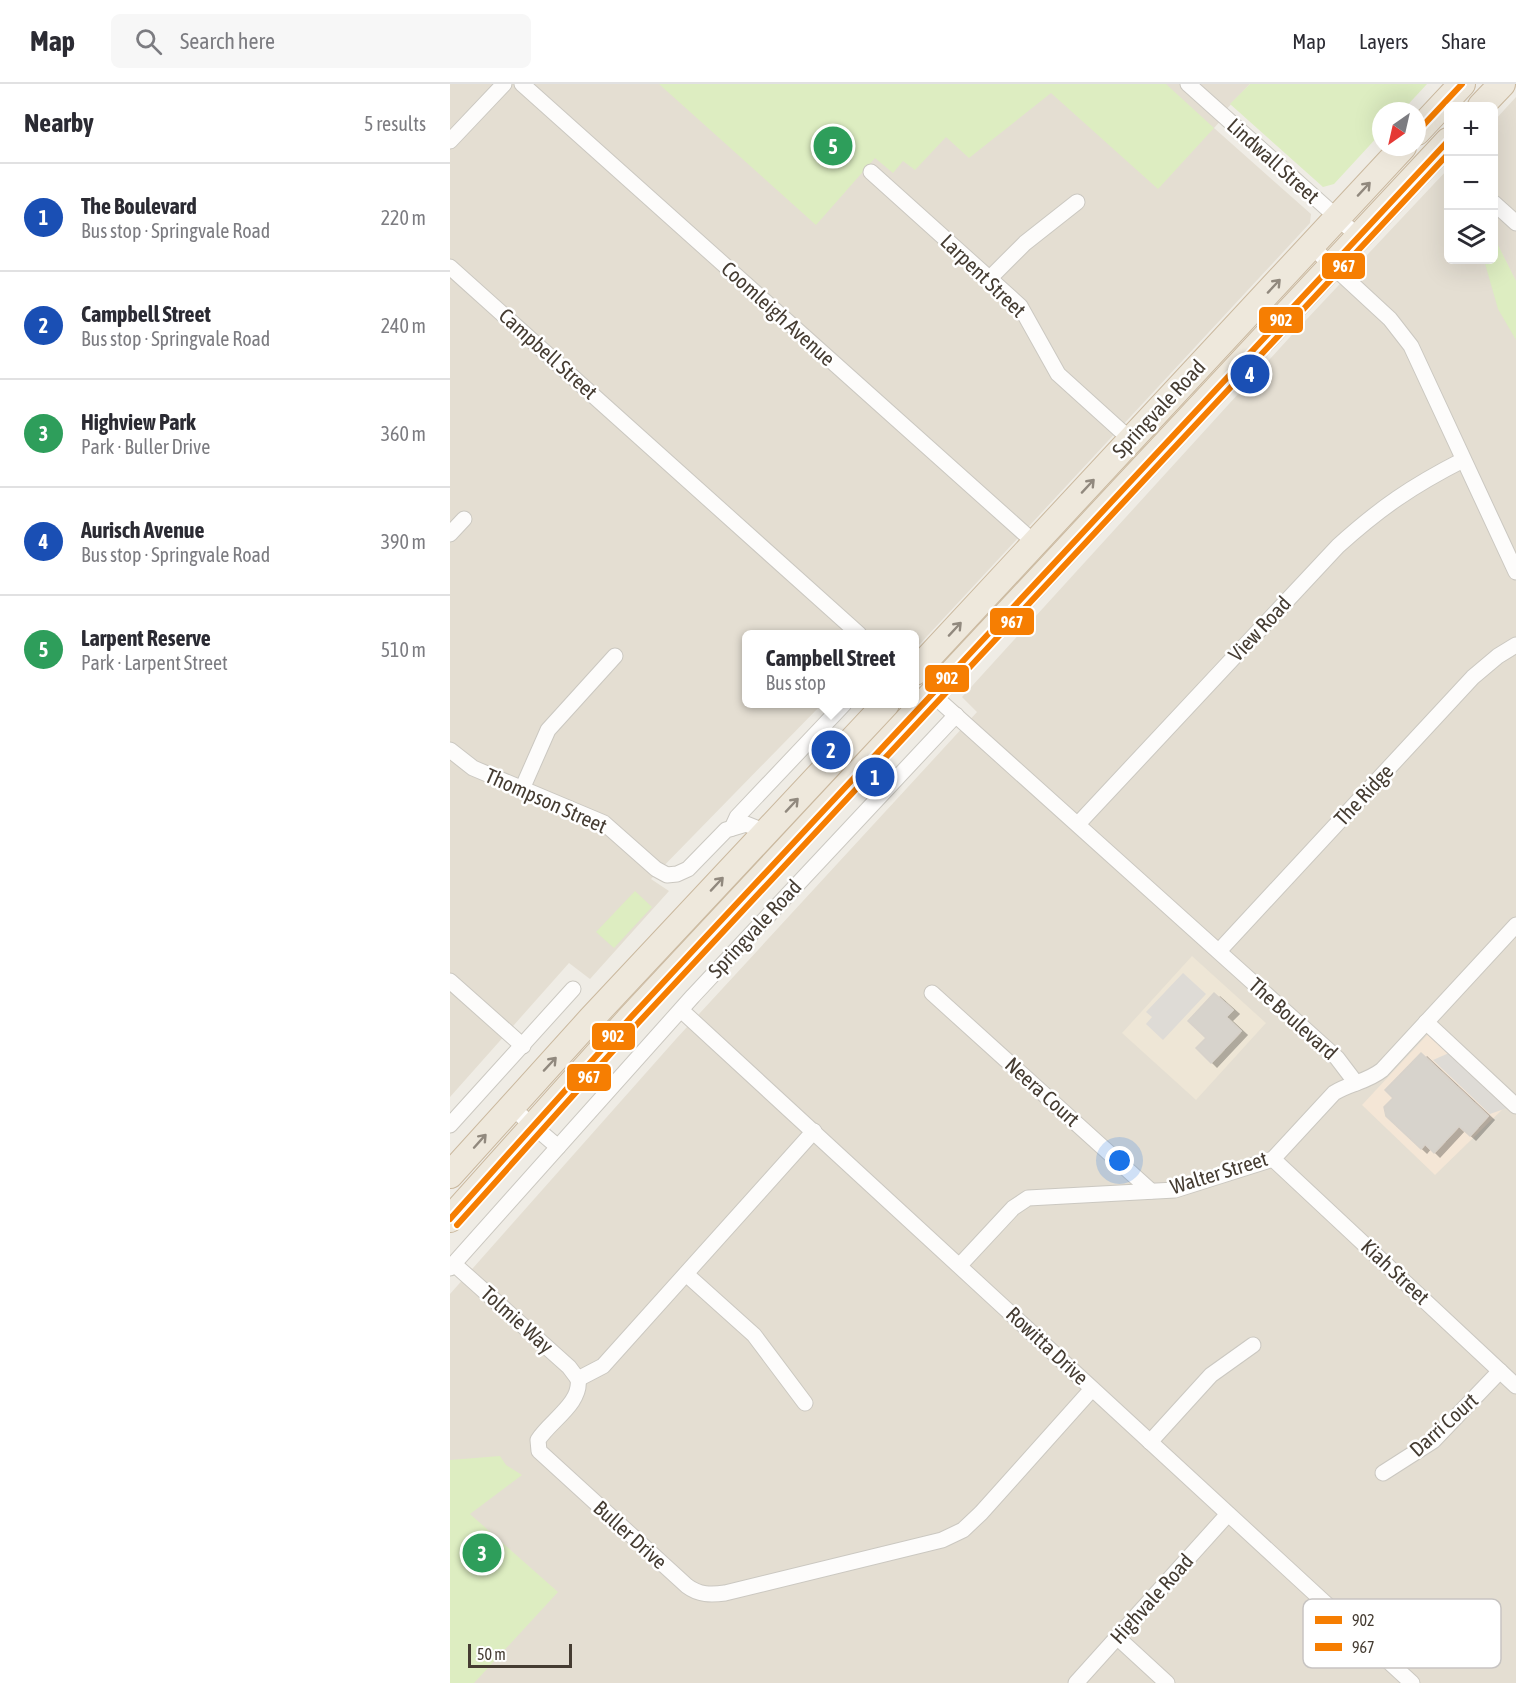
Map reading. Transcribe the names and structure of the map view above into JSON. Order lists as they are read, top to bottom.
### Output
{
  "streets": {
    "highway": ["Springvale Road"],
    "street": [
      "Lindwall Street",
      "Larpent Street",
      "Coomleigh Avenue",
      "Campbell Street",
      "View Road",
      "The Ridge",
      "Thompson Street",
      "The Boulevard",
      "Neera Court",
      "Walter Street",
      "Kiah Street",
      "Tolmie Way",
      "Rowitta Drive",
      "Darri Court",
      "Buller Drive",
      "Highvale Road"
    ]
  },
  "crossings": [
    ["Lindwall Street", "Springvale Road"],
    ["Larpent Street", "Springvale Road"],
    ["Coomleigh Avenue", "Springvale Road"],
    ["Springvale Road", "Thompson Street"],
    ["Springvale Road", "The Boulevard"],
    ["Springvale Road", "Tolmie Way"],
    ["Springvale Road", "Rowitta Drive"],
    ["View Road", "The Boulevard"],
    ["The Ridge", "The Boulevard"],
    ["The Boulevard", "Walter Street"],
    ["Neera Court", "Walter Street"],
    ["Walter Street", "Kiah Street"],
    ["Walter Street", "Rowitta Drive"],
    ["Kiah Street", "Darri Court"],
    ["Tolmie Way", "Buller Drive"],
    ["Rowitta Drive", "Buller Drive"],
    ["Rowitta Drive", "Highvale Road"]
  ],
  "lines": ["transit line 902", "transit line 967"],
  "legend": ["902", "967"],
  "scale_bar": "50 m",
  "north": "bottom left",
  "page": {
    "header": "Map",
    "search": "Search here",
    "nav": ["Map", "Layers", "Share"],
    "heading": ["Nearby", "5 results"],
    "map_buttons": ["+", "−"],
    "pins": [
      "5",
      "4",
      "2",
      "1",
      "3"
    ],
    "list": [
      {
        "mark": "1",
        "name": "The Boulevard",
        "note": "Bus stop · Springvale Road",
        "value": "220 m"
      },
      {
        "mark": "2",
        "name": "Campbell Street",
        "note": "Bus stop · Springvale Road",
        "value": "240 m"
      },
      {
        "mark": "3",
        "name": "Highview Park",
        "note": "Park · Buller Drive",
        "value": "360 m"
      },
      {
        "mark": "4",
        "name": "Aurisch Avenue",
        "note": "Bus stop · Springvale Road",
        "value": "390 m"
      },
      {
        "mark": "5",
        "name": "Larpent Reserve",
        "note": "Park · Larpent Street",
        "value": "510 m"
      }
    ],
    "popup": ["Campbell Street", "Bus stop"],
    "scale": "50 m"
  }
}
